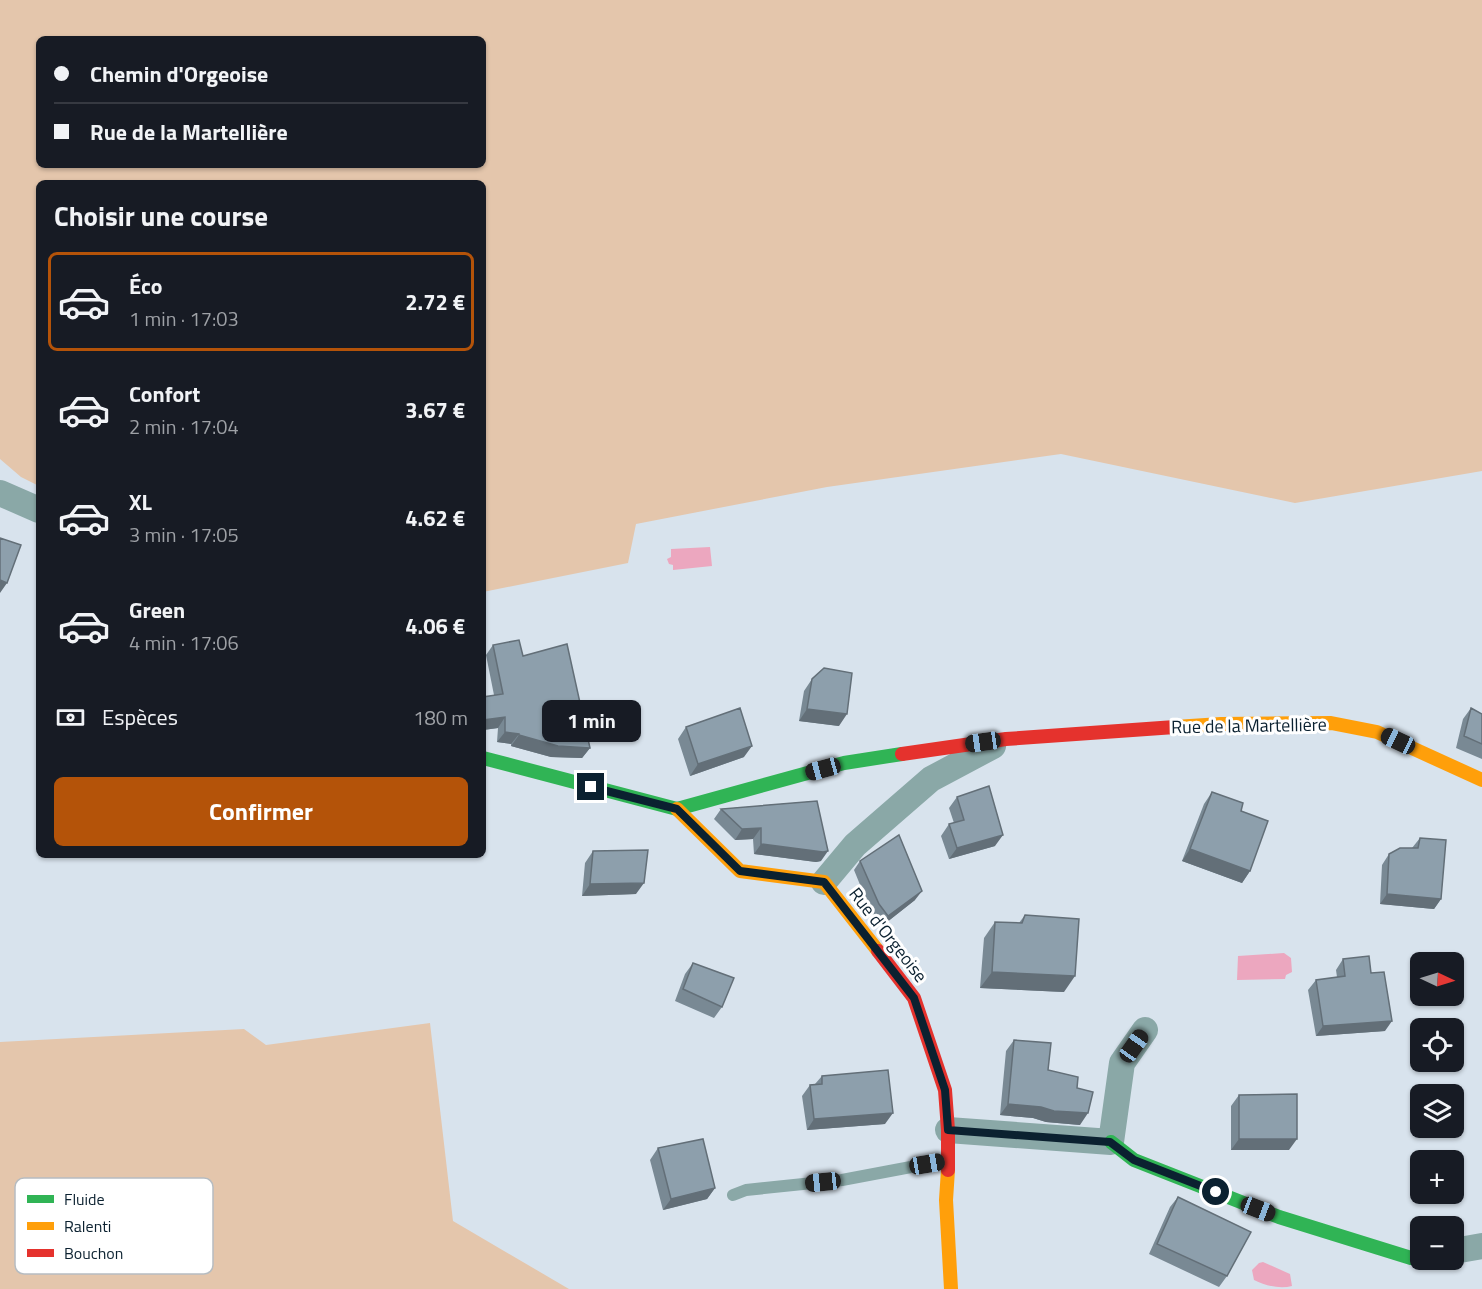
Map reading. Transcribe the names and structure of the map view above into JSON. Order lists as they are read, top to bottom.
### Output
{
  "streets": {
    "street": ["Rue de la Martellière", "Rue d'Orgeoise"]
  },
  "crossings": [
    ["Rue de la Martellière", "Rue d'Orgeoise"]
  ],
  "legend": ["Fluide", "Ralenti", "Bouchon"],
  "north": "right",
  "page": {
    "banner": ["Chemin d'Orgeoise", "Rue de la Martellière"],
    "heading": "Choisir une course",
    "list": [
      {
        "name": "Éco",
        "note": "1 min · 17:03",
        "value": "2.72 €"
      },
      {
        "name": "Confort",
        "note": "2 min · 17:04",
        "value": "3.67 €"
      },
      {
        "name": "XL",
        "note": "3 min · 17:05",
        "value": "4.62 €"
      },
      {
        "name": "Green",
        "note": "4 min · 17:06",
        "value": "4.06 €"
      }
    ],
    "pay": ["Espèces", "180 m"],
    "bubble": "1 min",
    "buttons": "Confirmer",
    "map_buttons": ["+", "−"]
  }
}
